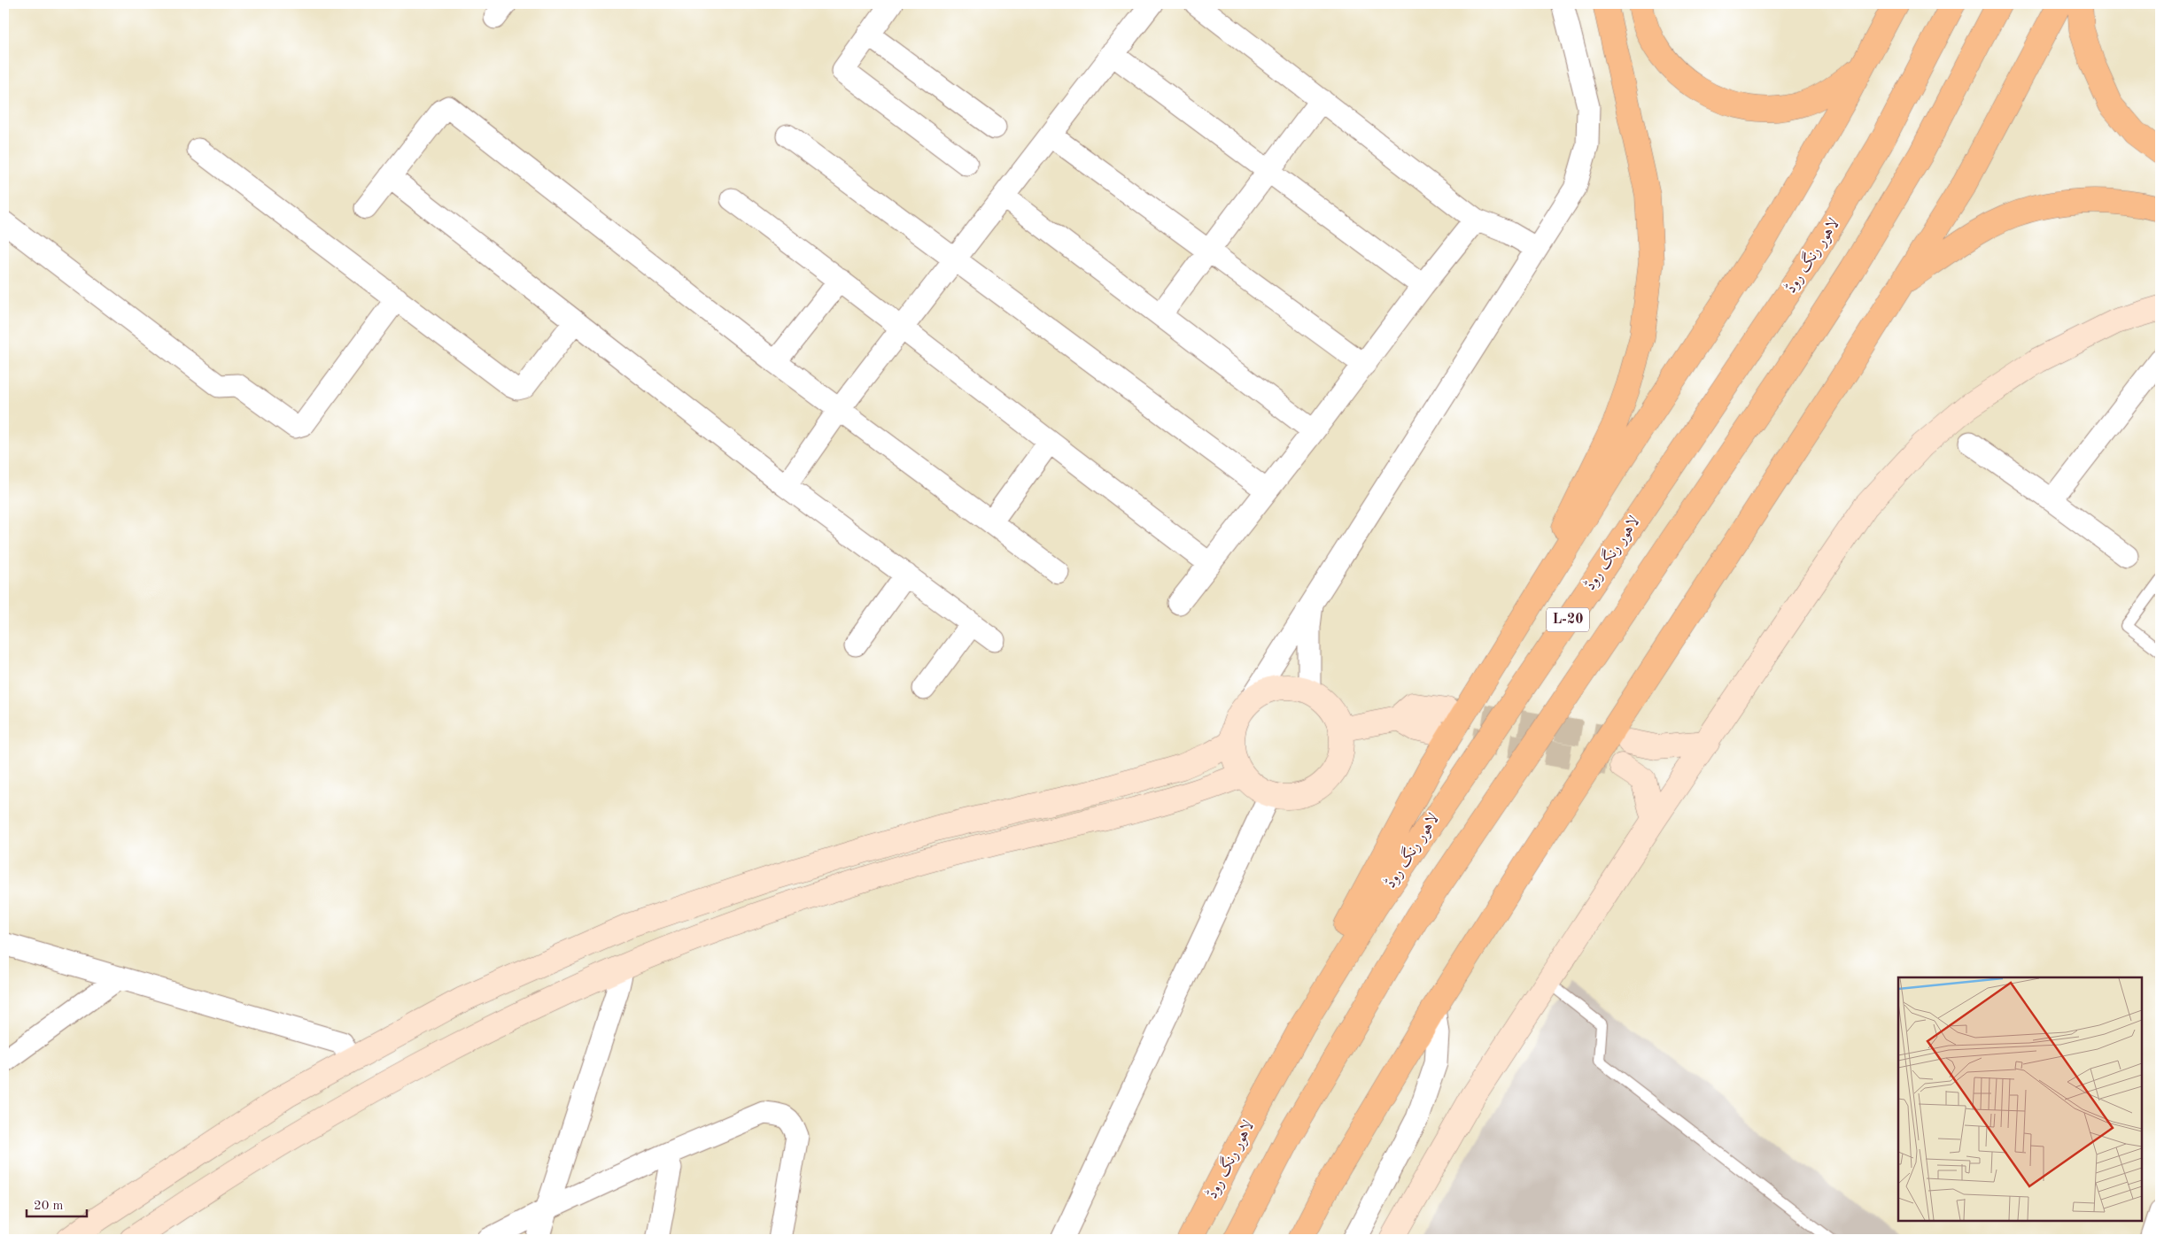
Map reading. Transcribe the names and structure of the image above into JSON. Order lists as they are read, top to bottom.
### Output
{
  "streets": {
    "highway": ["لاہور رنگ روڈ", "L-20"]
  },
  "scale_bar": "20 m"
}
